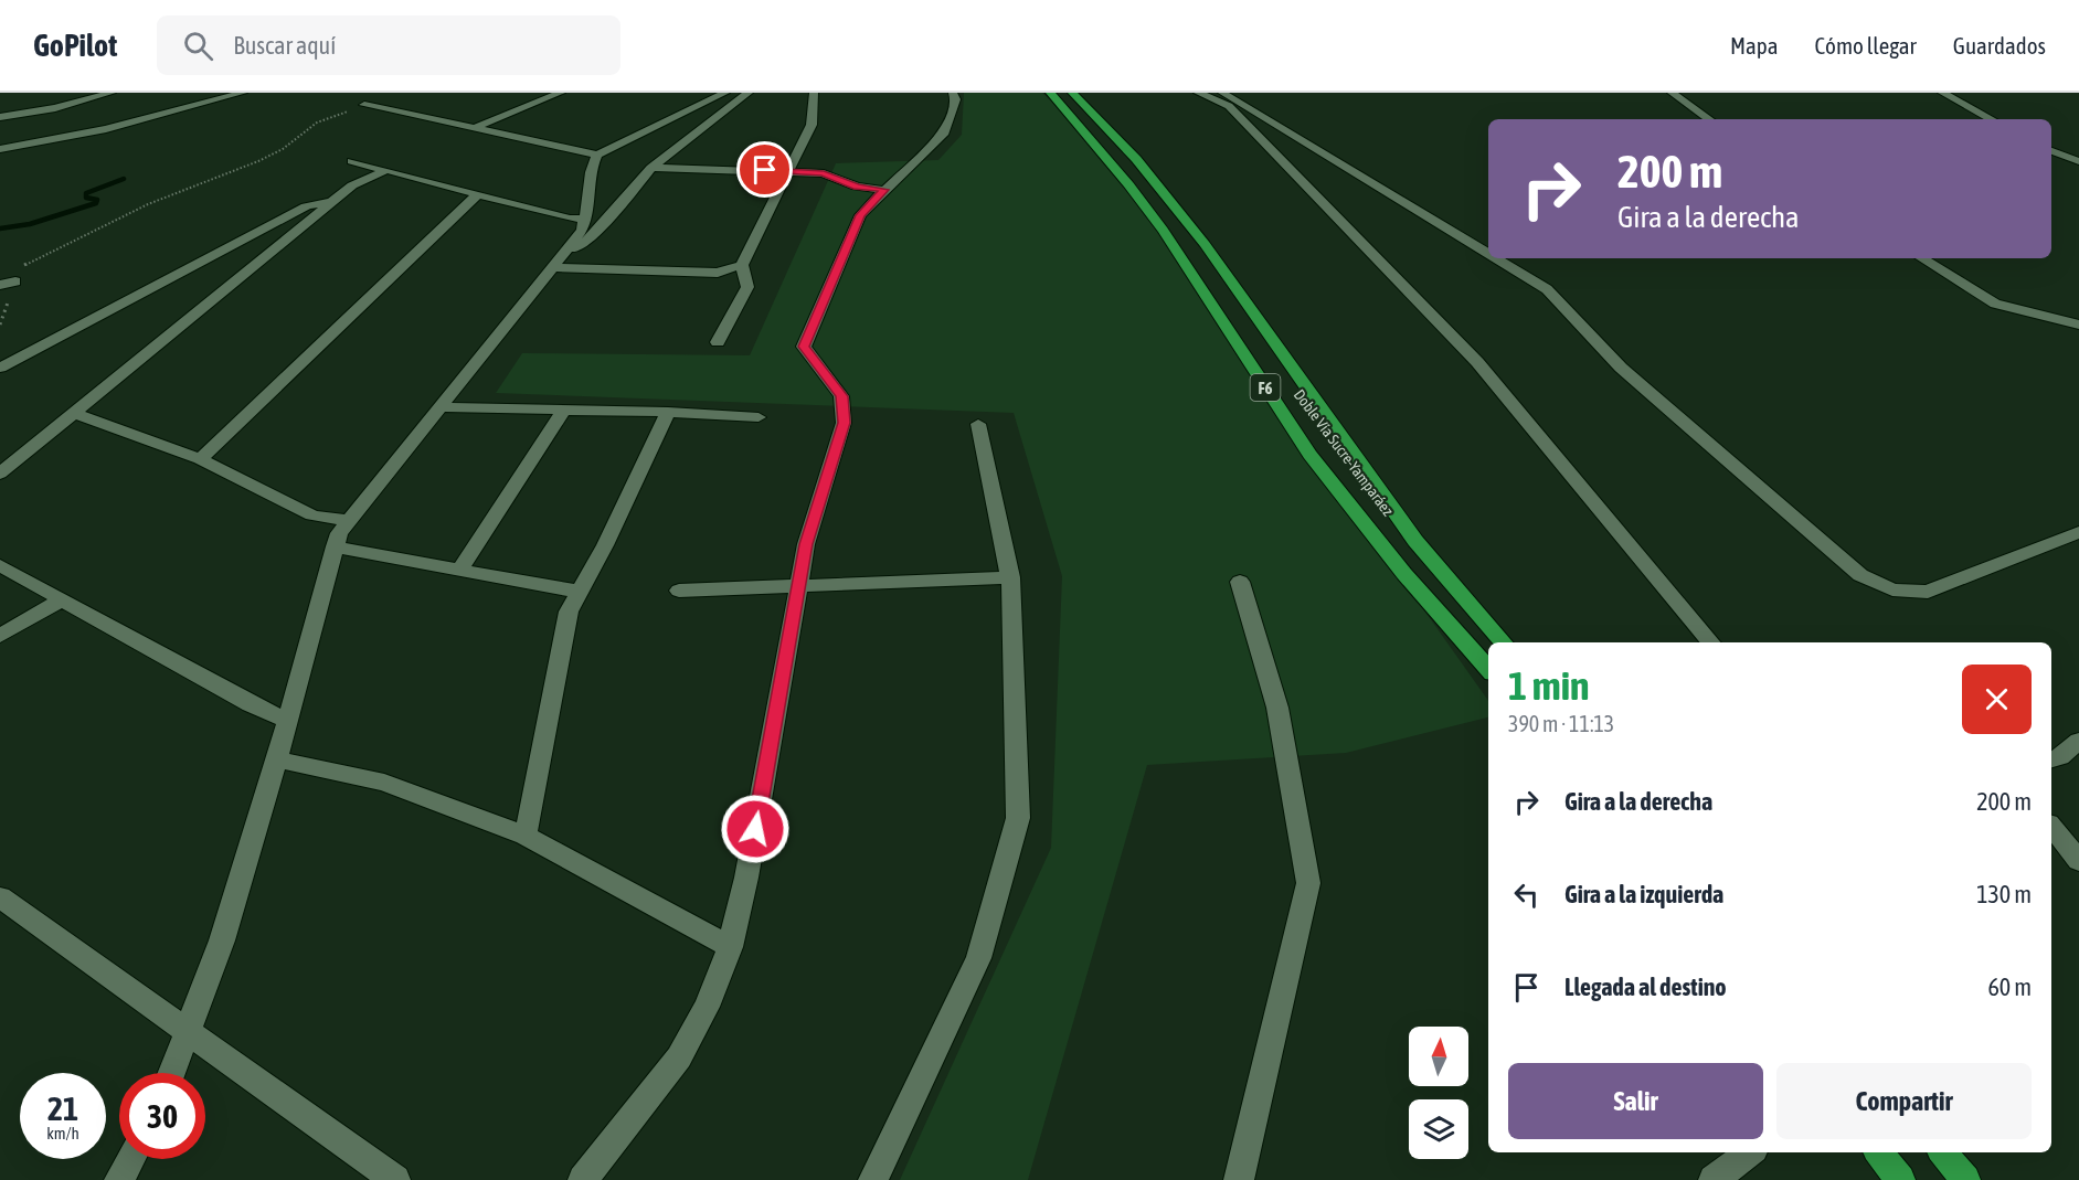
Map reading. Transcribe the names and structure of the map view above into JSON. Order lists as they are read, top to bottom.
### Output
{
  "streets": {
    "highway": ["F6", "Doble Vía Sucre-Yamparáez"]
  },
  "north": "top",
  "page": {
    "header": "GoPilot",
    "search": "Buscar aquí",
    "nav": ["Mapa", "Cómo llegar", "Guardados"],
    "turn": ["200 m", "Gira a la derecha"],
    "heading": ["1 min", "390 m · 11:13"],
    "list": [
      {
        "name": "Gira a la derecha",
        "value": "200 m"
      },
      {
        "name": "Gira a la izquierda",
        "value": "130 m"
      },
      {
        "name": "Llegada al destino",
        "value": "60 m"
      }
    ],
    "buttons": ["Salir", "Compartir"],
    "speed": "21 km/h",
    "limit": "30"
  }
}
